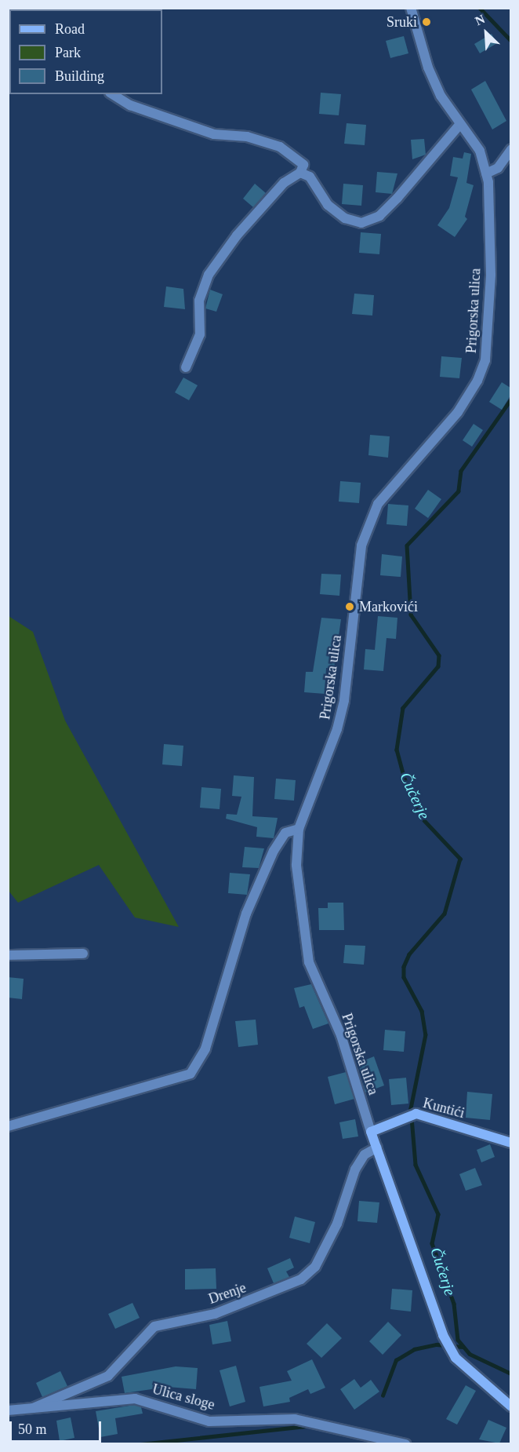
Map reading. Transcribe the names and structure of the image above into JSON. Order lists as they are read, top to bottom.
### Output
{
  "streets": {
    "street": [
      "Prigorska ulica",
      "Kuntići",
      "Drenje",
      "Ulica sloge"
    ]
  },
  "crossings": [
    ["Prigorska ulica", "Kuntići"],
    ["Prigorska ulica", "Drenje"],
    ["Drenje", "Ulica sloge"]
  ],
  "water": ["Čučerje"],
  "places": ["Sruki", "Markovići"],
  "legend": ["Road", "Park", "Building"],
  "scale_bar": "50 m",
  "north": "top left"
}
